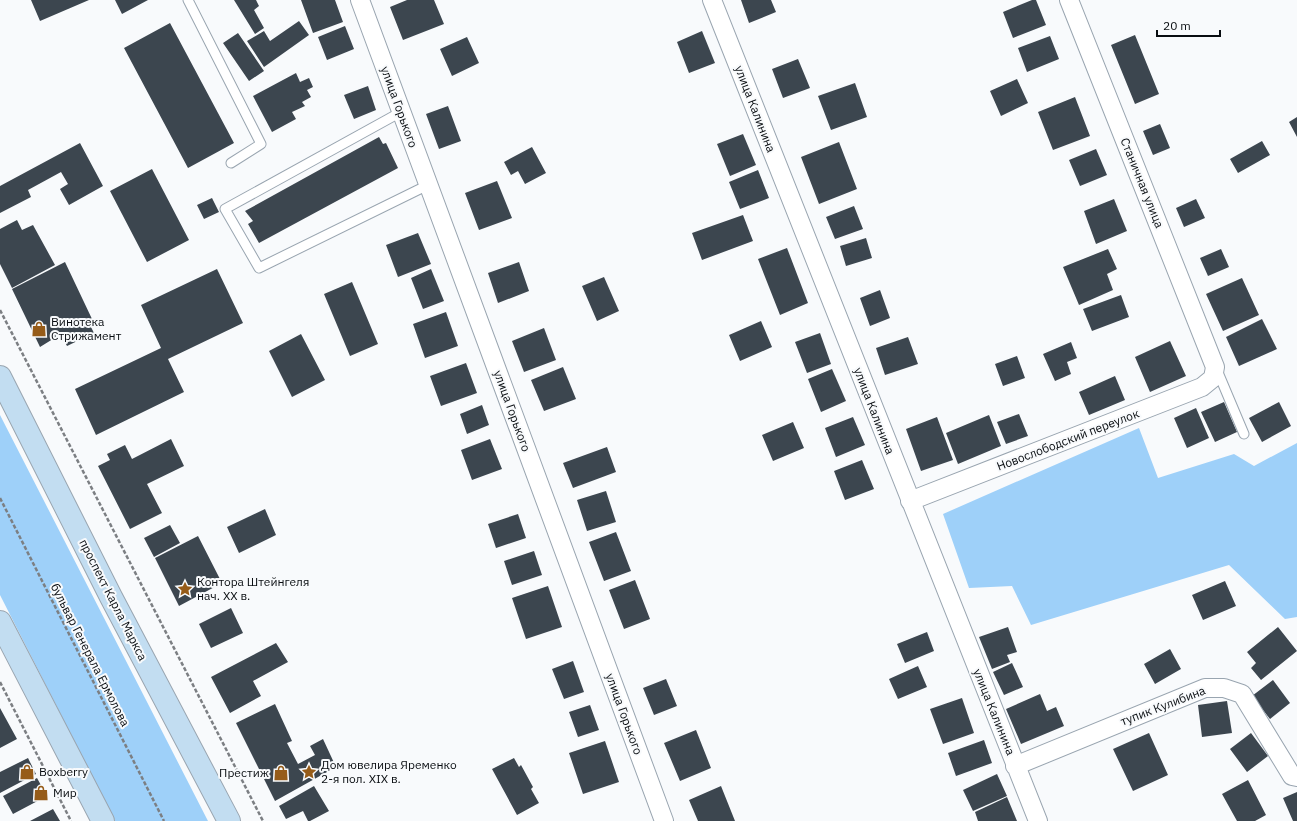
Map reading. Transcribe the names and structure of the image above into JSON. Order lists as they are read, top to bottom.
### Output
{
  "streets": {
    "main road": ["проспект Карла Маркса"],
    "street": [
      "улица Горького",
      "улица Калинина",
      "Станичная улица",
      "Новослободский переулок",
      "тупик Кулибина"
    ],
    "path": ["бульвар Генерала Ермолова"]
  },
  "crossings": [
    ["улица Калинина", "Новослободский переулок"],
    ["улица Калинина", "тупик Кулибина"],
    ["Станичная улица", "Новослободский переулок"]
  ],
  "places": {
    "shop": [
      "Винотека Стрижамент",
      "Boxberry",
      "Престиж",
      "Мир"
    ],
    "place": ["Контора Штейнгеля нач. ХХ в.", "Дом ювелира Яременко 2-я пол. XIX в."]
  },
  "scale_bar": "20 m"
}
